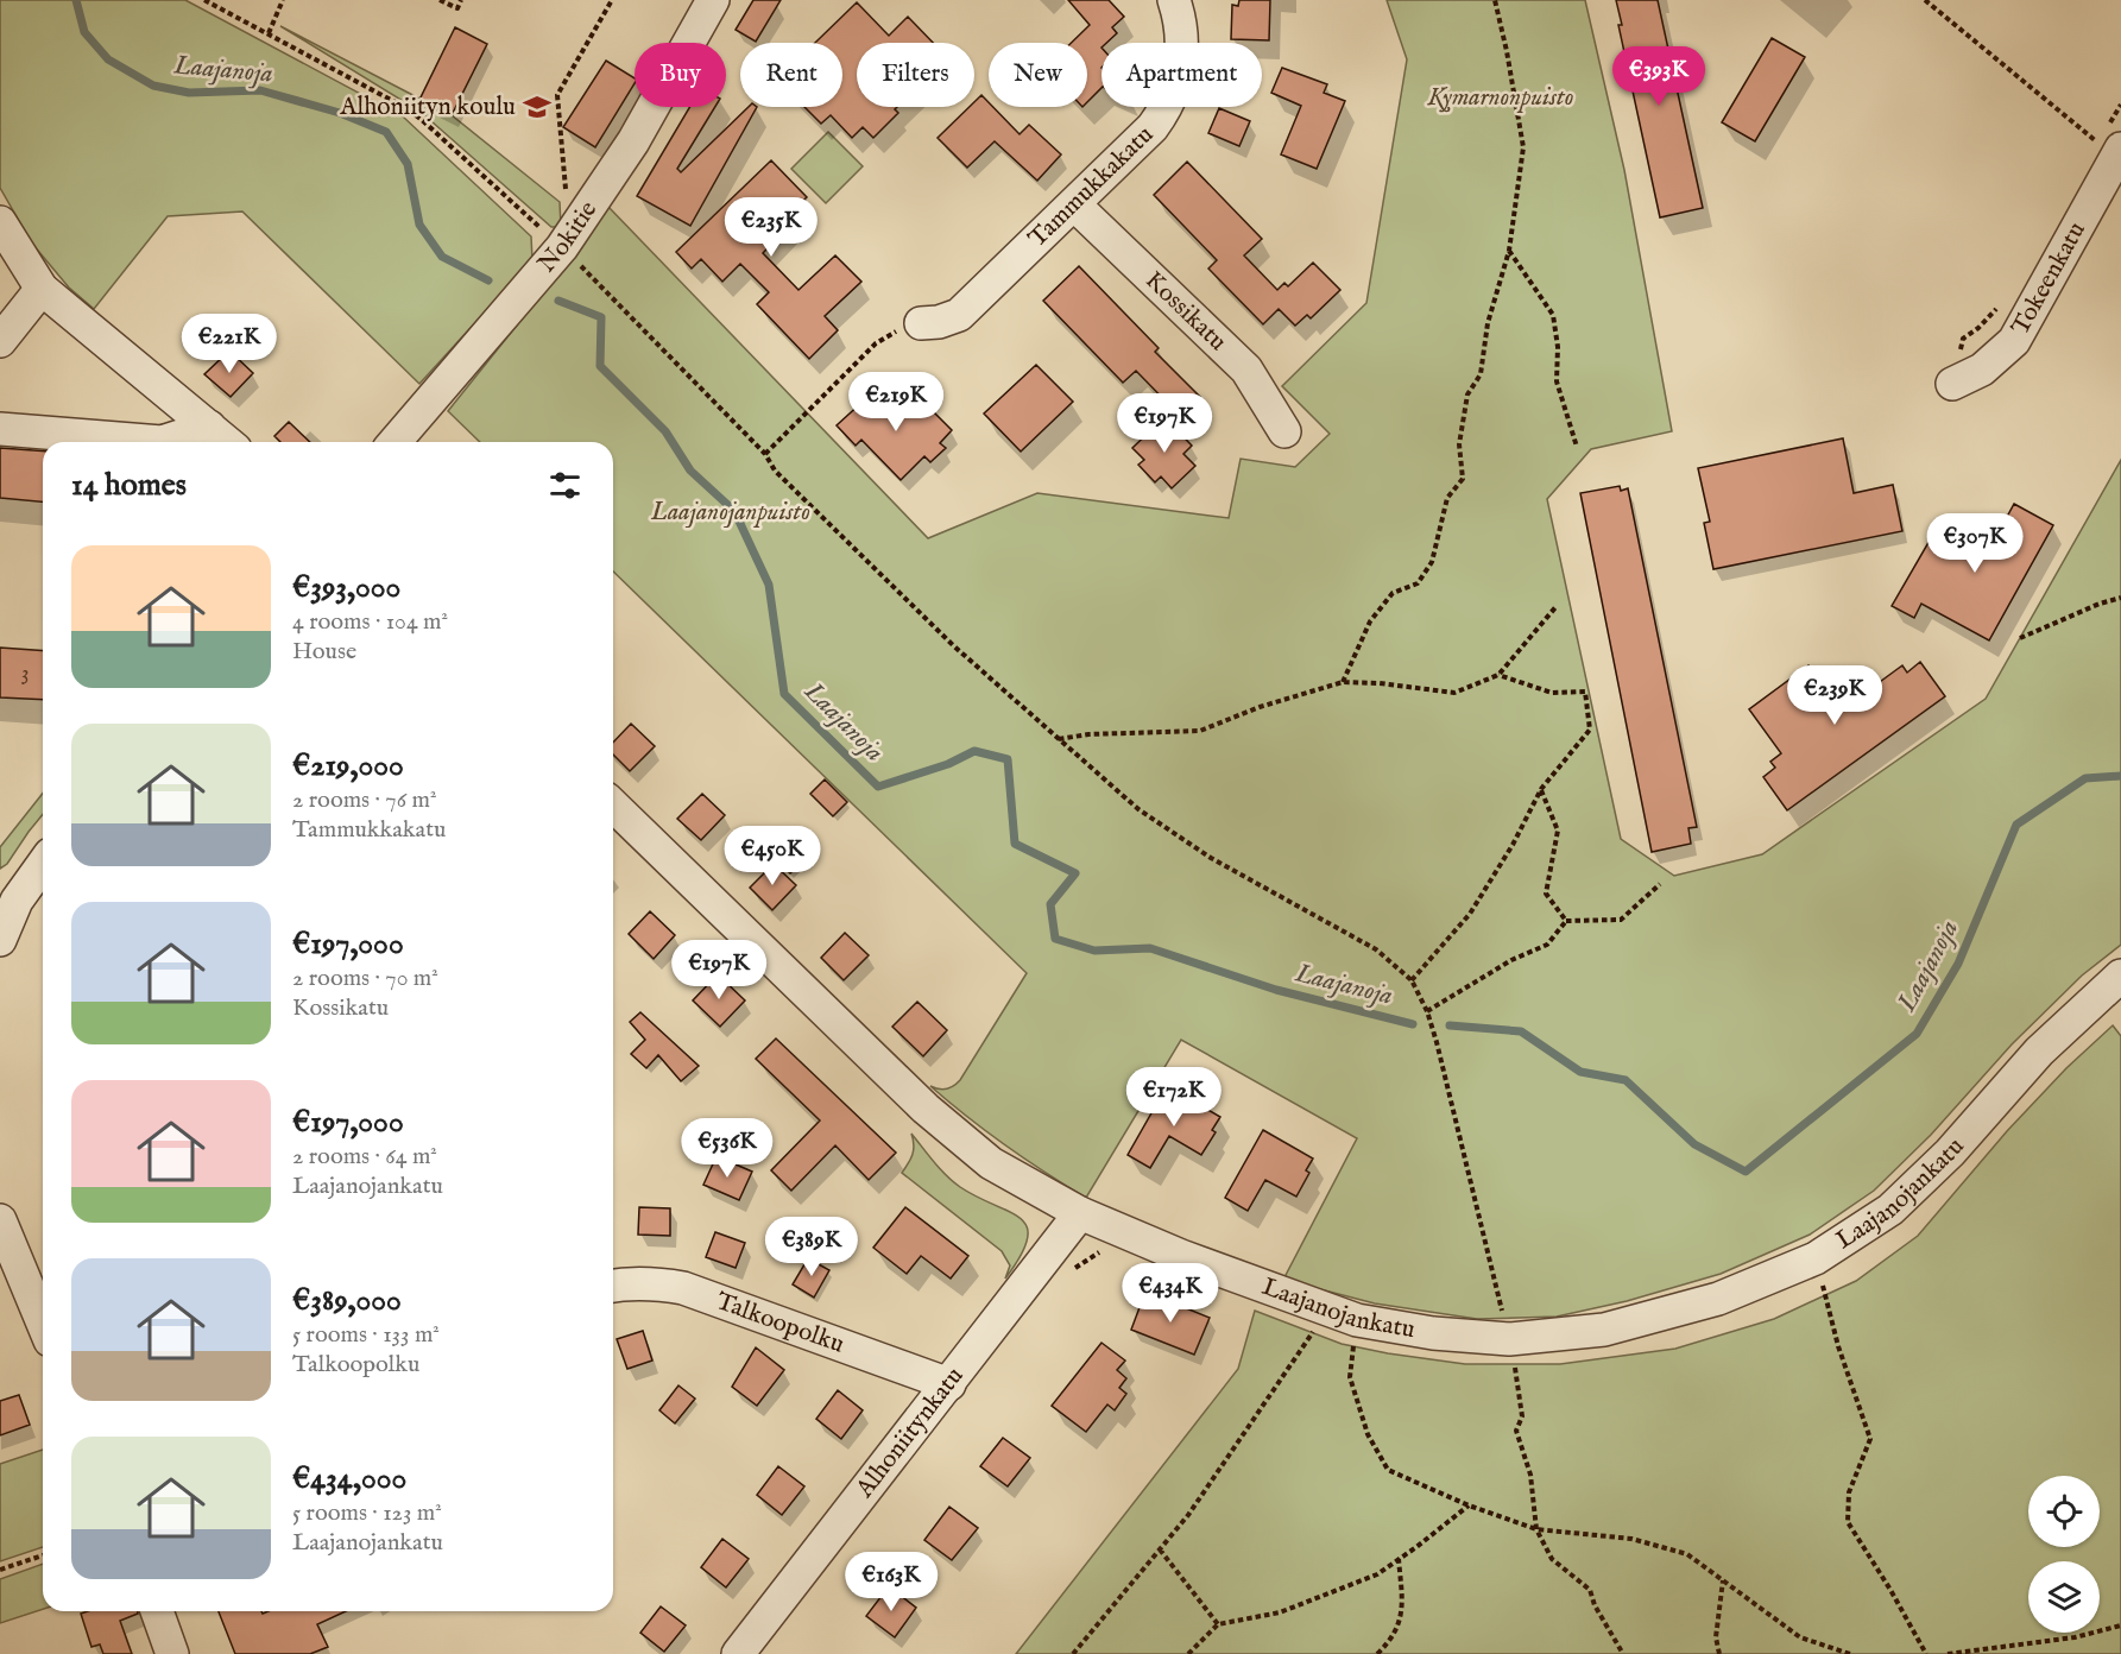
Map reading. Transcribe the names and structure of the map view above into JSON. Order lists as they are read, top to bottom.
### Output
{
  "streets": {
    "street": [
      "Tammukkakatu",
      "Nokitie",
      "Tokeenkatu",
      "Kossikatu",
      "Laajanojankatu",
      "Talkoopolku",
      "Alhoniitynkatu"
    ]
  },
  "crossings": [
    ["Tammukkakatu", "Kossikatu"],
    ["Laajanojankatu", "Alhoniitynkatu"],
    ["Talkoopolku", "Alhoniitynkatu"]
  ],
  "water": ["Laajanoja"],
  "parks": ["Kymarnonpuisto", "Laajanojanpuisto"],
  "places": {
    "school or university": ["Alhoniityn koulu"]
  },
  "house_numbers": ["3"],
  "page": {
    "chip": [
      "Buy",
      "Rent",
      "Filters",
      "New",
      "Apartment"
    ],
    "price": [
      "€393K",
      "€235K",
      "€221K",
      "€219K",
      "€197K",
      "€307K",
      "€239K",
      "€450K",
      "€197K",
      "€172K",
      "€536K",
      "€389K",
      "€434K",
      "€163K"
    ],
    "heading": "14 homes",
    "list": [
      {
        "name": "€393,000",
        "note": "4 rooms · 104 m² · House"
      },
      {
        "name": "€219,000",
        "note": "2 rooms · 76 m² · Tammukkakatu"
      },
      {
        "name": "€197,000",
        "note": "2 rooms · 70 m² · Kossikatu"
      },
      {
        "name": "€197,000",
        "note": "2 rooms · 64 m² · Laajanojankatu"
      },
      {
        "name": "€389,000",
        "note": "5 rooms · 133 m² · Talkoopolku"
      },
      {
        "name": "€434,000",
        "note": "5 rooms · 123 m² · Laajanojankatu"
      }
    ]
  }
}
